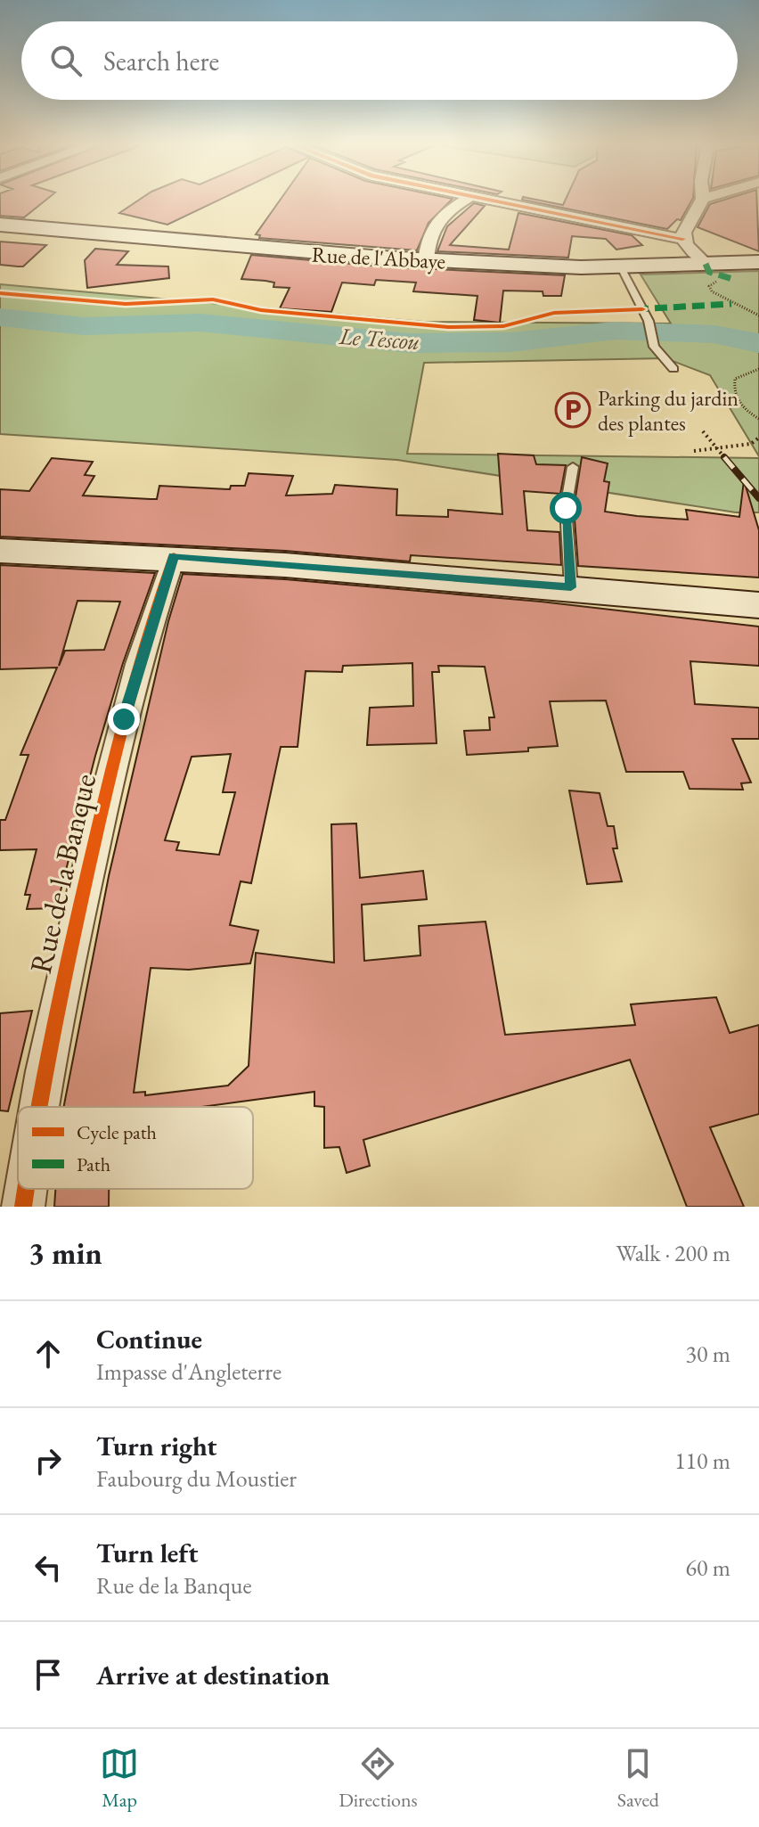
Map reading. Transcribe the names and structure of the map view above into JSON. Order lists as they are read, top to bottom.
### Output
{
  "streets": {
    "main road": ["Rue de l'Abbaye"],
    "street": ["Rue de la Banque"]
  },
  "water": ["Le Tescou"],
  "places": {
    "parking": ["Parking du jardin des plantes"]
  },
  "legend": ["Cycle path", "Path"],
  "page": {
    "search": "Search here",
    "heading": ["3 min", "Walk · 200 m"],
    "list": [
      ["Continue", "Impasse d'Angleterre", "30 m"],
      ["Turn right", "Faubourg du Moustier", "110 m"],
      ["Turn left", "Rue de la Banque", "60 m"],
      "Arrive at destination"
    ],
    "nav": ["Map", "Directions", "Saved"]
  }
}
